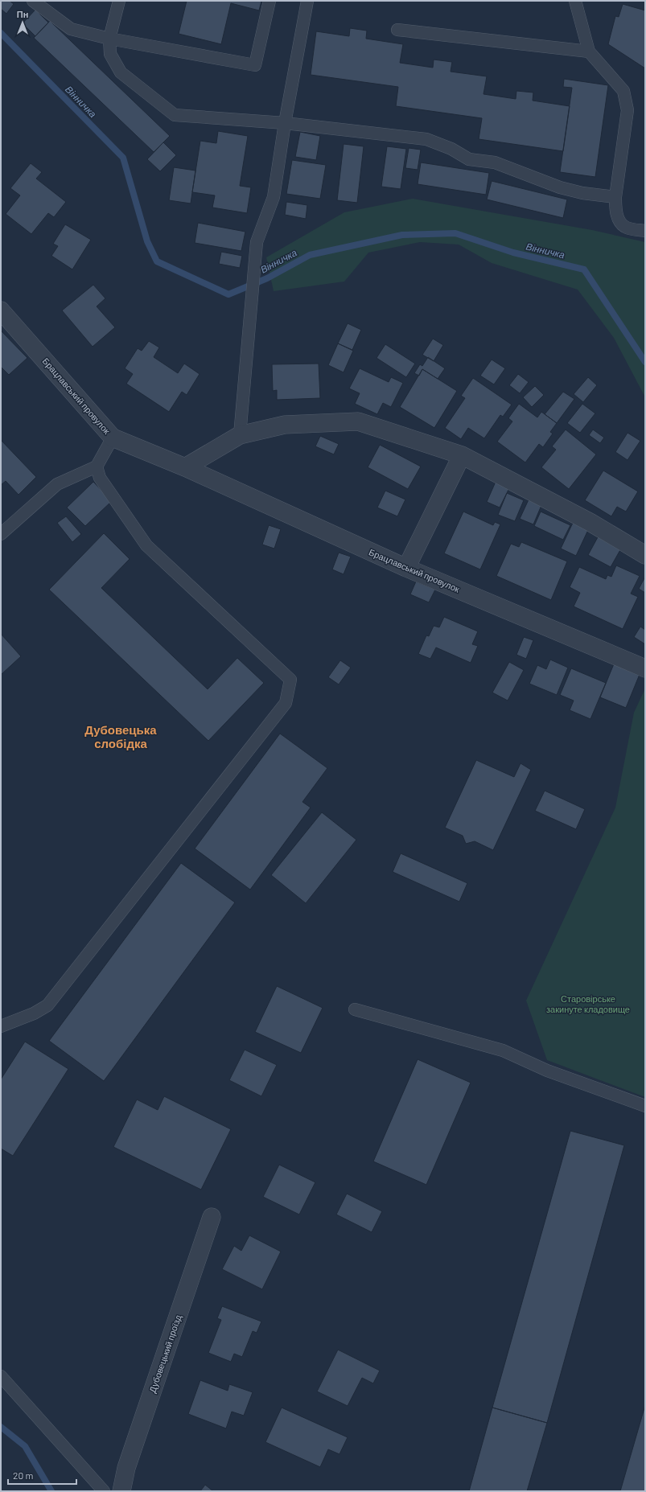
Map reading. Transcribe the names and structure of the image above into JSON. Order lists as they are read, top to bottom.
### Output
{
  "streets": {
    "street": ["Брацлавський провулок", "Дубовецький проїзд"]
  },
  "districts": ["Дубовецька слобідка"],
  "water": ["Вінничка"],
  "parks": ["Старовірське закинуте кладовище"],
  "scale_bar": "20 m",
  "north": "top"
}
